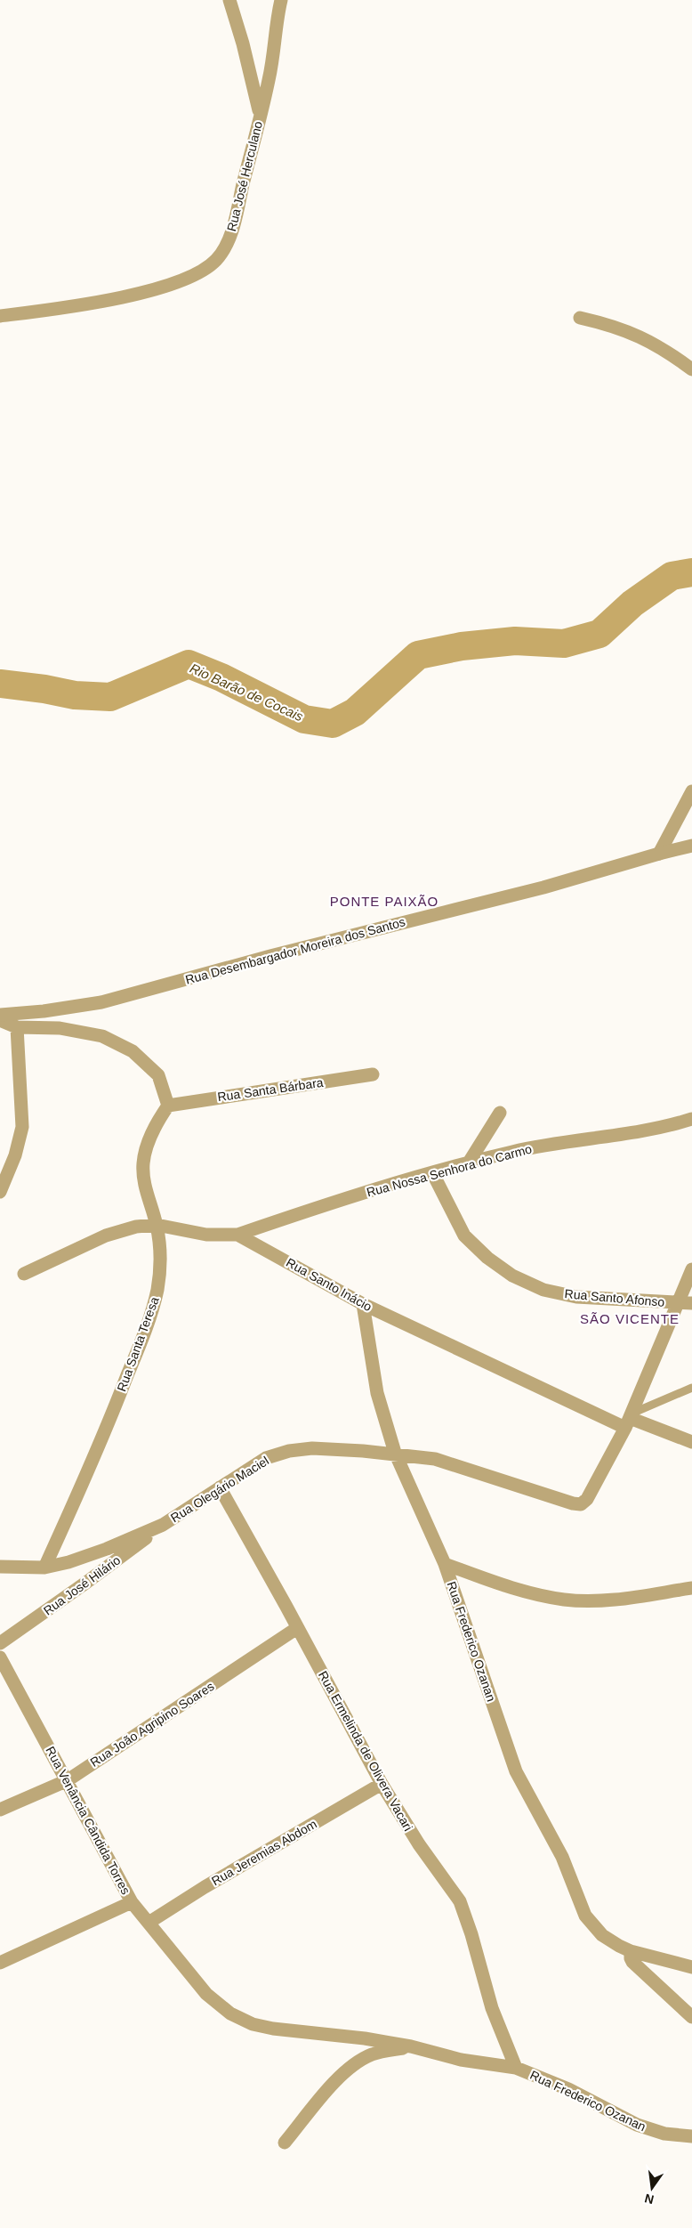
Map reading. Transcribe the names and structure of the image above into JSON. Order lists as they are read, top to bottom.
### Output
{
  "streets": {
    "street": [
      "Rua José Herculano",
      "Rua Desembargador Moreira dos Santos",
      "Rua Santa Bárbara",
      "Rua Nossa Senhora do Carmo",
      "Rua Santo Inácio",
      "Rua Santo Afonso",
      "Rua Santa Teresa",
      "Rua Olegário Maciel",
      "Rua José Hilário",
      "Rua Frederico Ozanan",
      "Rua João Agripino Soares",
      "Rua Ermelinda de Olivera Vacari",
      "Rua Venância Cândida Torres",
      "Rua Jeremias Abdom"
    ]
  },
  "crossings": [
    ["Rua Santa Bárbara", "Rua Santa Teresa"],
    ["Rua Nossa Senhora do Carmo", "Rua Santo Inácio"],
    ["Rua Nossa Senhora do Carmo", "Rua Santo Afonso"],
    ["Rua Santo Inácio", "Rua Santa Teresa"],
    ["Rua Santo Inácio", "Rua Olegário Maciel"],
    ["Rua Santo Inácio", "Rua Frederico Ozanan"],
    ["Rua Santa Teresa", "Rua Olegário Maciel"],
    ["Rua Olegário Maciel", "Rua José Hilário"],
    ["Rua Olegário Maciel", "Rua Frederico Ozanan"],
    ["Rua Olegário Maciel", "Rua Ermelinda de Olivera Vacari"],
    ["Rua Frederico Ozanan", "Rua Ermelinda de Olivera Vacari"],
    ["Rua João Agripino Soares", "Rua Ermelinda de Olivera Vacari"],
    ["Rua João Agripino Soares", "Rua Venância Cândida Torres"],
    ["Rua Ermelinda de Olivera Vacari", "Rua Jeremias Abdom"]
  ],
  "districts": ["PONTE PAIXÃO", "SÃO VICENTE"],
  "water": ["Rio Barão de Cocais"],
  "north": "bottom"
}
